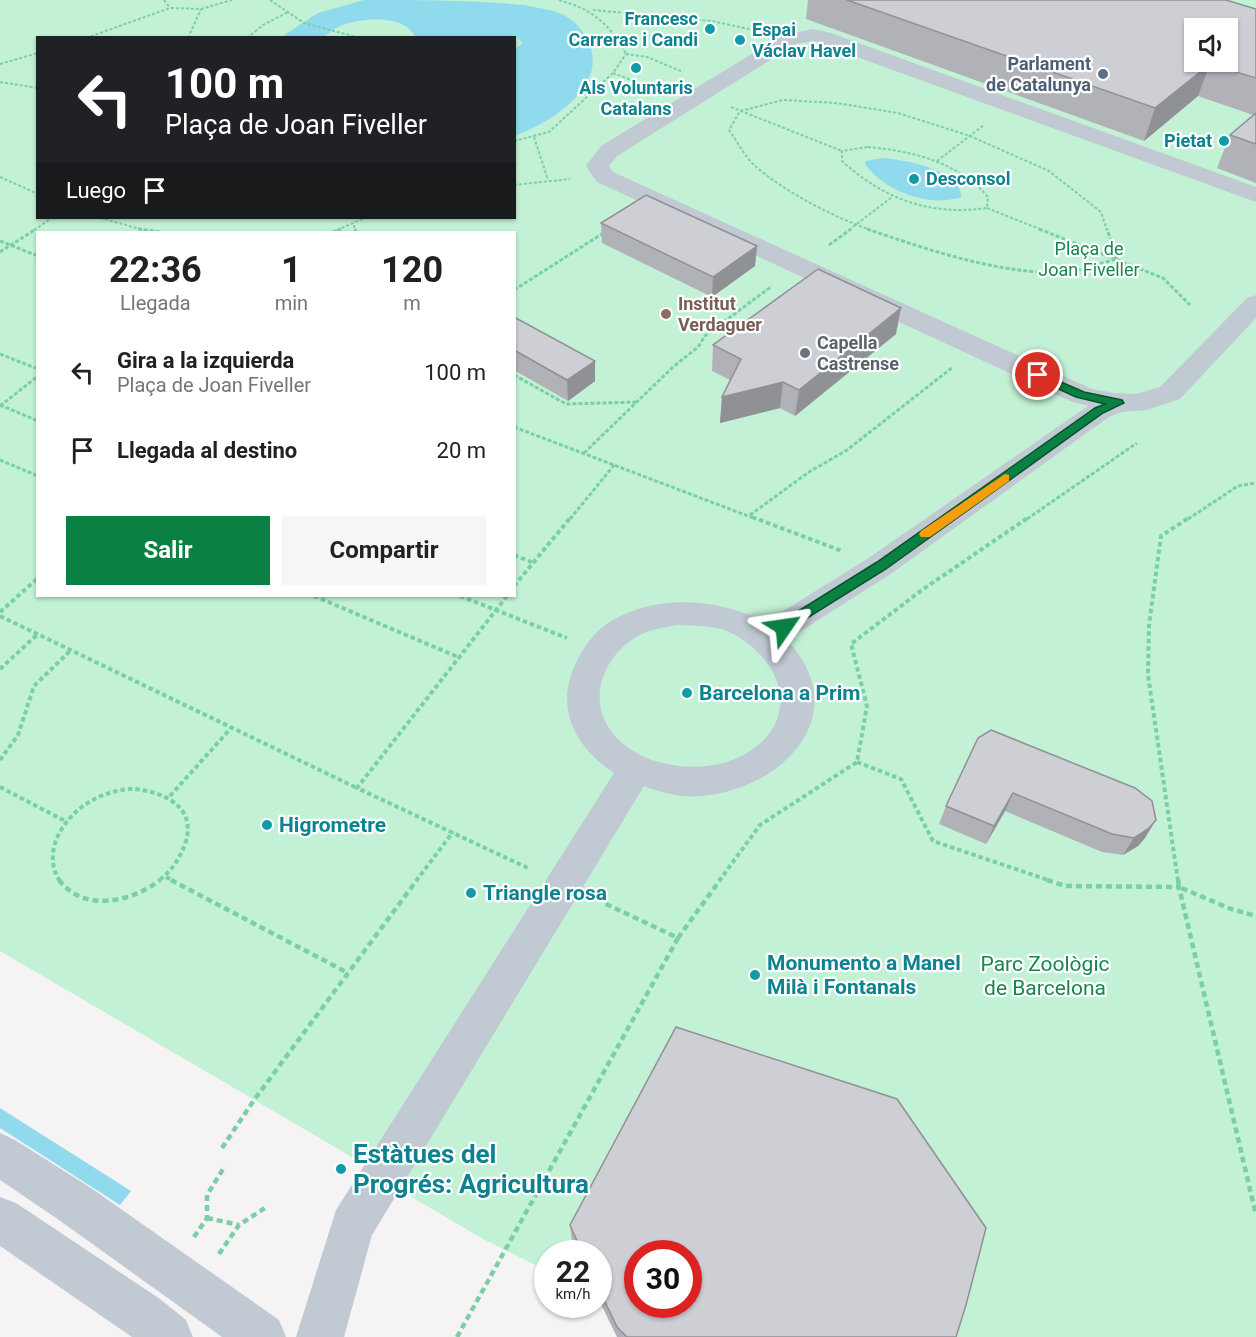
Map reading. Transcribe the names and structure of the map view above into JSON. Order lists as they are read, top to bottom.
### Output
{
  "parks": ["Plaça de Joan Fiveller", "Parc Zoològic de Barcelona"],
  "places": [
    "Francesc Carreras i Candi",
    "Espai Václav Havel",
    "Als Voluntaris Catalans",
    "Parlament de Catalunya",
    "Pietat",
    "Desconsol",
    "Institut Verdaguer",
    "Capella Castrense",
    "Barcelona a Prim",
    "Higrometre",
    "Triangle rosa",
    "Monumento a Manel Milà i Fontanals",
    "Estàtues del Progrés: Agricultura"
  ],
  "page": {
    "turn": ["100 m", "Plaça de Joan Fiveller"],
    "then": "Luego",
    "eta": [
      "22:36",
      "Llegada",
      "1",
      "min",
      "120",
      "m"
    ],
    "list": [
      {
        "name": "Gira a la izquierda",
        "note": "Plaça de Joan Fiveller",
        "value": "100 m"
      },
      {
        "name": "Llegada al destino",
        "value": "20 m"
      }
    ],
    "buttons": ["Salir", "Compartir"],
    "speed": "22 km/h",
    "limit": "30"
  }
}
